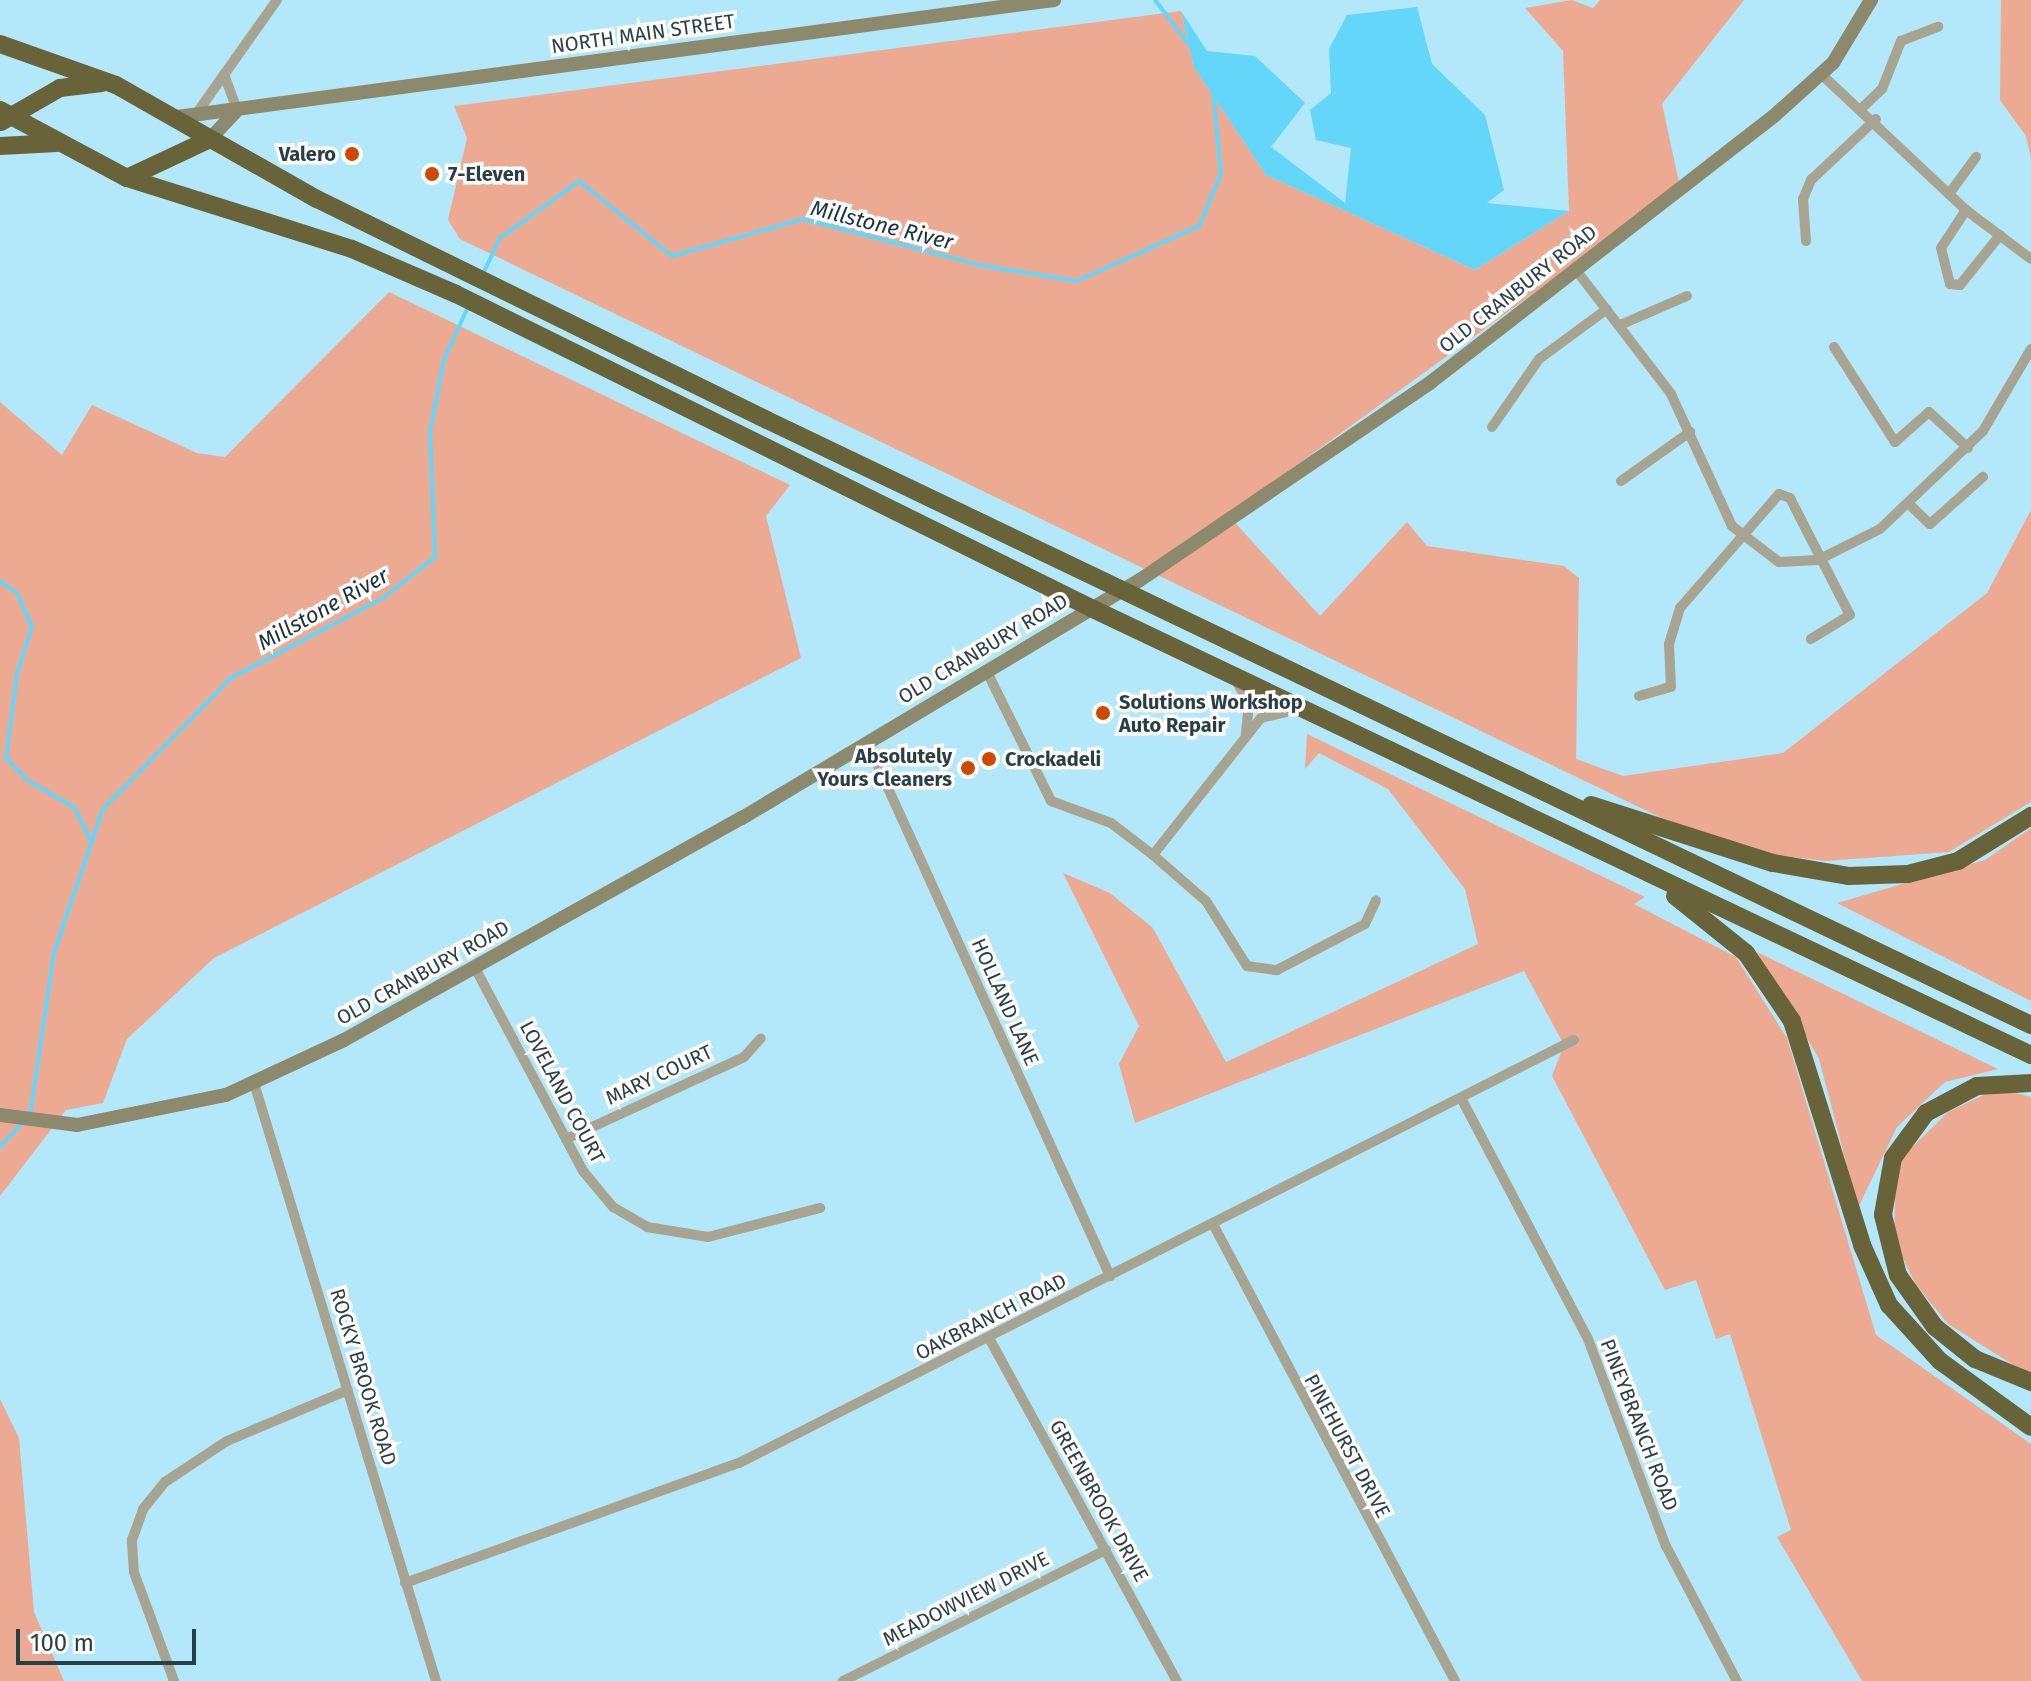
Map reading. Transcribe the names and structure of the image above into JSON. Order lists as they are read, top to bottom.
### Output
{
  "streets": {
    "street": [
      "NORTH MAIN STREET",
      "OLD CRANBURY ROAD",
      "HOLLAND LANE",
      "MARY COURT",
      "LOVELAND COURT",
      "OAKBRANCH ROAD",
      "ROCKY BROOK ROAD",
      "PINEYBRANCH ROAD",
      "PINEHURST DRIVE",
      "GREENBROOK DRIVE",
      "MEADOWVIEW DRIVE"
    ]
  },
  "crossings": [
    ["OLD CRANBURY ROAD", "HOLLAND LANE"],
    ["OLD CRANBURY ROAD", "LOVELAND COURT"],
    ["OLD CRANBURY ROAD", "ROCKY BROOK ROAD"],
    ["HOLLAND LANE", "OAKBRANCH ROAD"],
    ["MARY COURT", "LOVELAND COURT"],
    ["OAKBRANCH ROAD", "ROCKY BROOK ROAD"],
    ["OAKBRANCH ROAD", "PINEYBRANCH ROAD"],
    ["OAKBRANCH ROAD", "PINEHURST DRIVE"],
    ["OAKBRANCH ROAD", "GREENBROOK DRIVE"],
    ["GREENBROOK DRIVE", "MEADOWVIEW DRIVE"]
  ],
  "water": ["Millstone River"],
  "places": [
    "Valero",
    "7-Eleven",
    "Solutions Workshop Auto Repair",
    "Crockadeli",
    "Absolutely Yours Cleaners"
  ],
  "scale_bar": "100 m"
}
